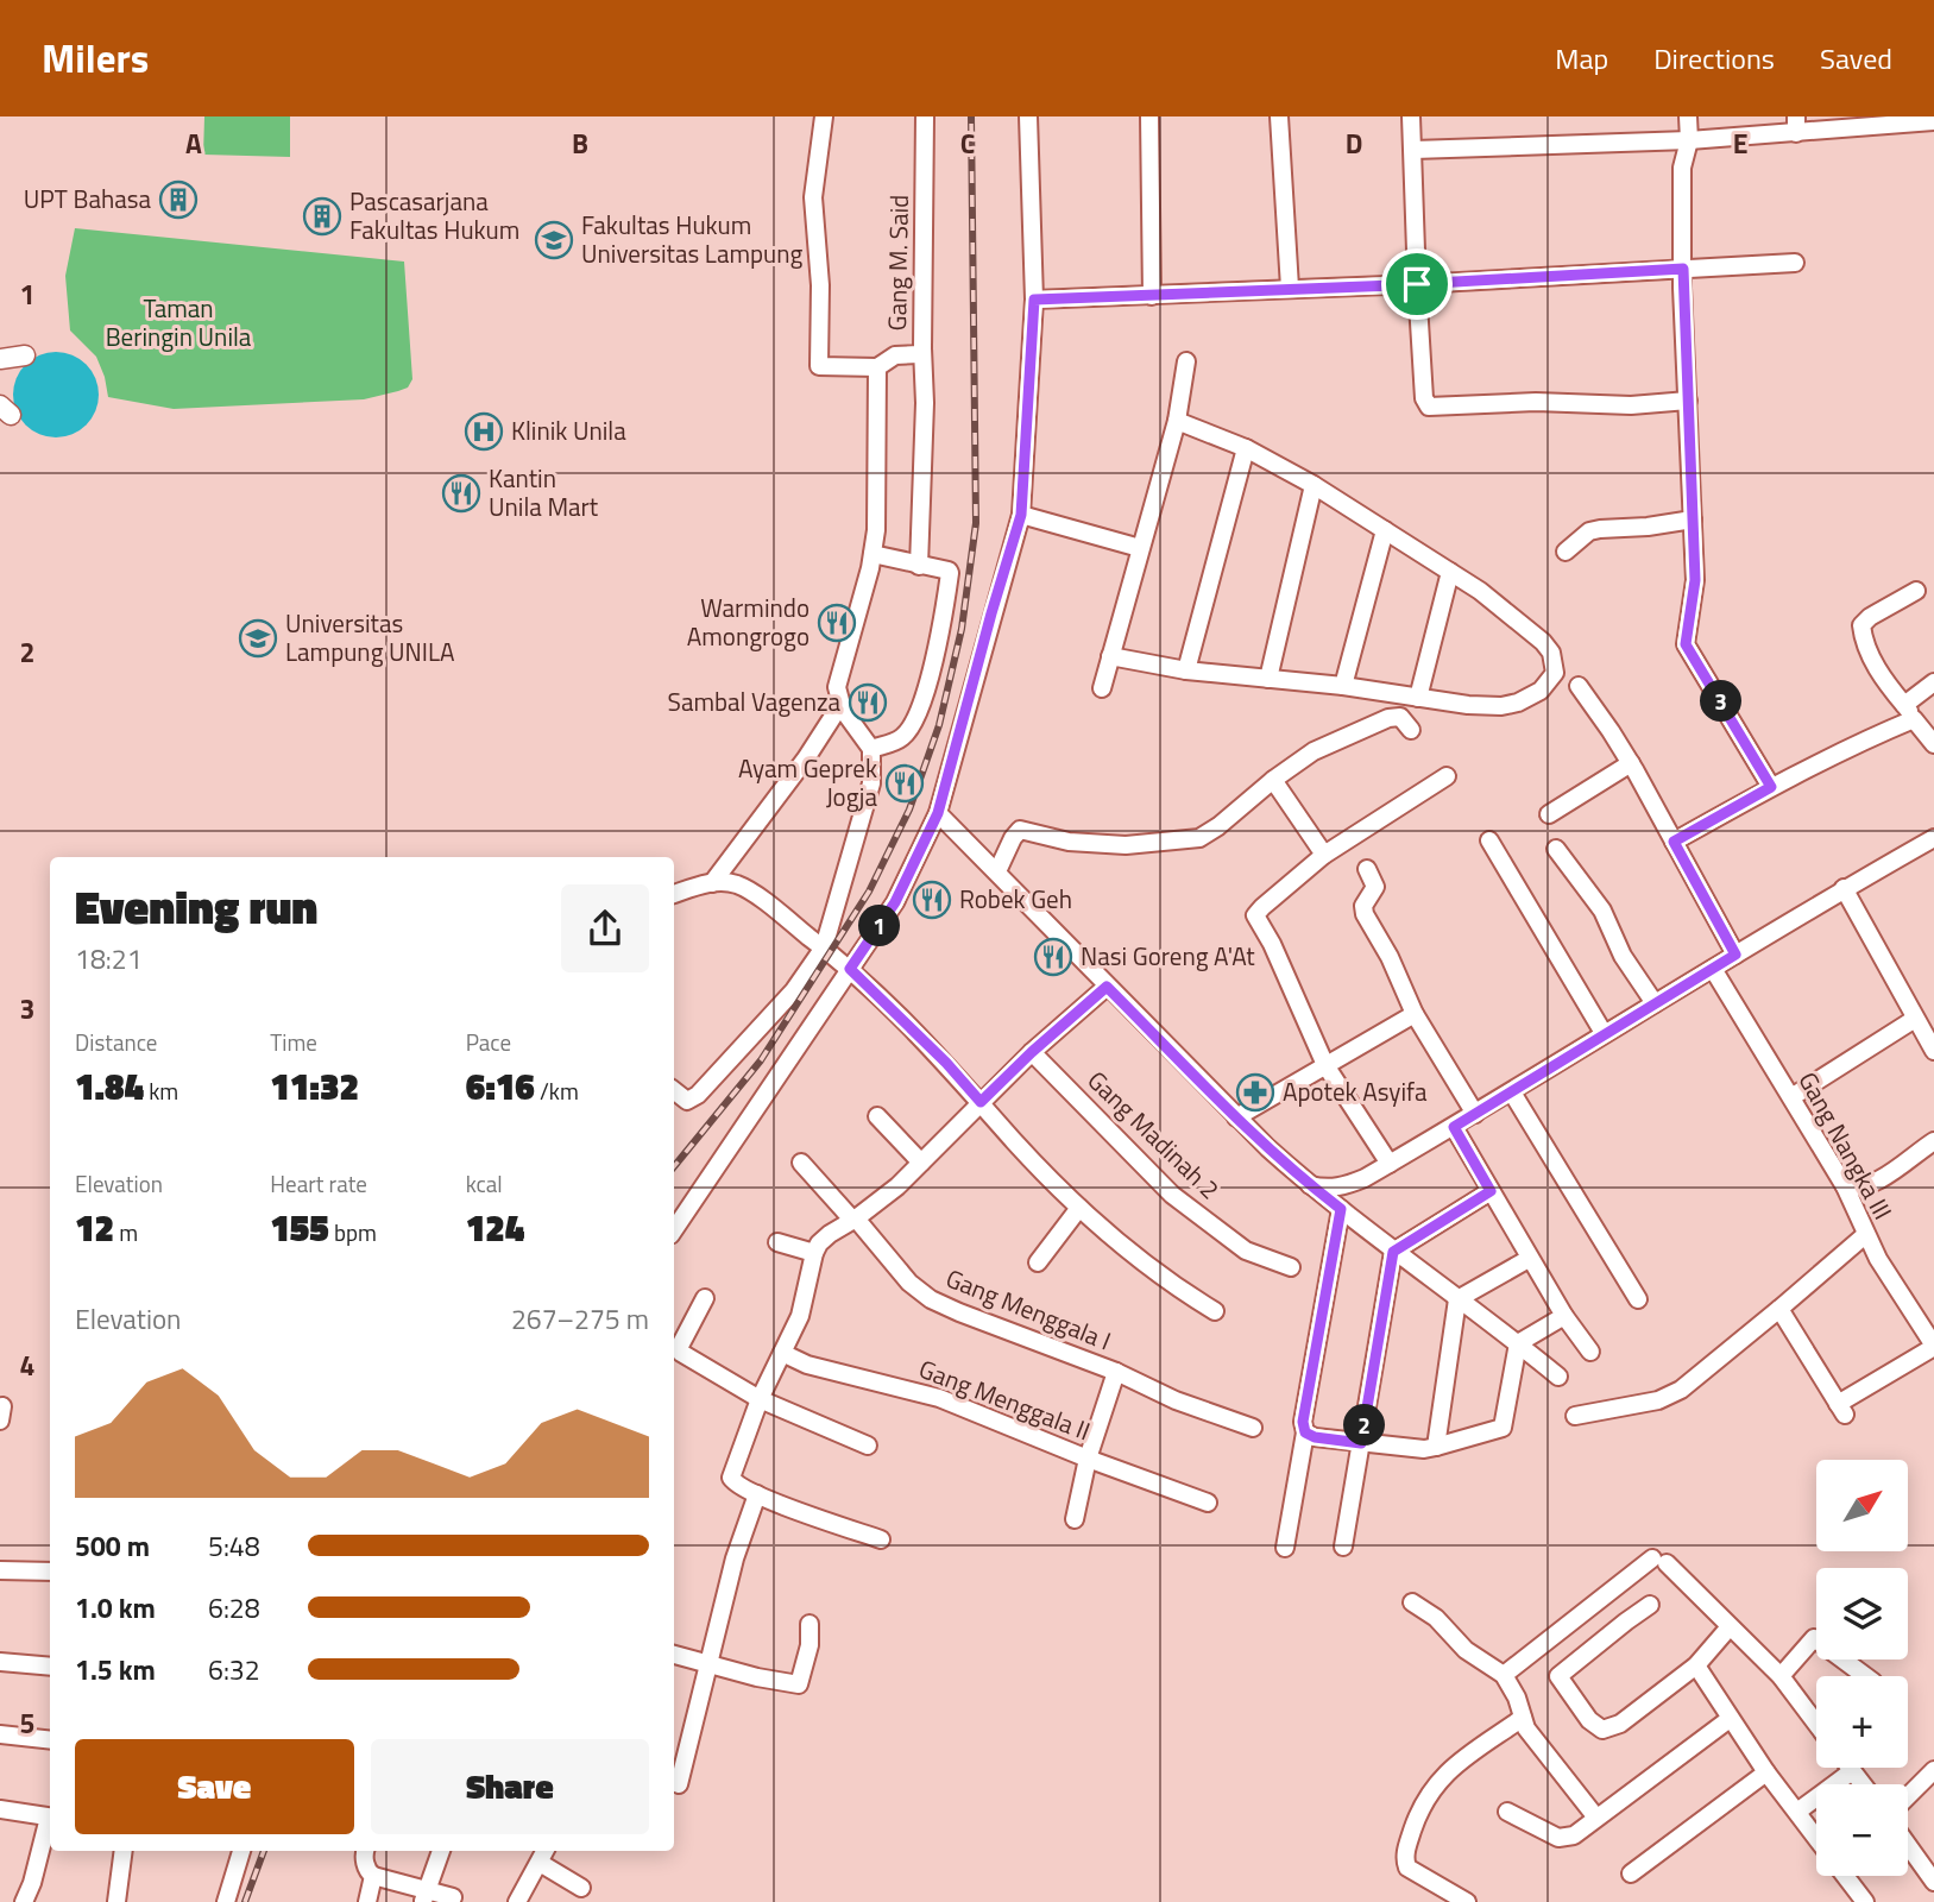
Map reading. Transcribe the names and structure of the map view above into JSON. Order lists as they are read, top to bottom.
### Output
{
  "streets": {
    "street": [
      "Gang M. Said",
      "Gang Madinah 2",
      "Gang Nangka III",
      "Gang Menggala I",
      "Gang Menggala II"
    ]
  },
  "parks": ["Taman Beringin Unila"],
  "places": {
    "building": ["UPT Bahasa", "Pascasarjana Fakultas Hukum"],
    "school or university": ["Fakultas Hukum Universitas Lampung", "Universitas Lampung UNILA"],
    "hospital": ["Klinik Unila"],
    "restaurant": [
      "Kantin Unila Mart",
      "Warmindo Amongrogo",
      "Sambal Vagenza",
      "Ayam Geprek Jogja",
      "Robek Geh",
      "Nasi Goreng A'At"
    ],
    "pharmacy": ["Apotek Asyifa"]
  },
  "north": "top right",
  "page": {
    "header": "Milers",
    "nav": ["Map", "Directions", "Saved"],
    "pins": ["3", "1", "2"],
    "heading": ["Evening run", "18:21"],
    "stats": [
      ["Distance", "1.84 km"],
      ["Time", "11:32"],
      ["Pace", "6:16 /km"],
      ["Elevation", "12 m"],
      ["Heart rate", "155 bpm"],
      ["kcal", "124"]
    ],
    "chart": ["Elevation", "267–275 m"],
    "map_buttons": ["+", "−"],
    "list": [
      {
        "name": "500 m",
        "note": "5:48"
      },
      {
        "name": "1.0 km",
        "note": "6:28"
      },
      {
        "name": "1.5 km",
        "note": "6:32"
      }
    ],
    "buttons": ["Save", "Share"]
  },
  "grid": {
    "columns": [
      "A",
      "B",
      "C",
      "D",
      "E"
    ],
    "rows": [
      "1",
      "2",
      "3",
      "4",
      "5"
    ]
  }
}
